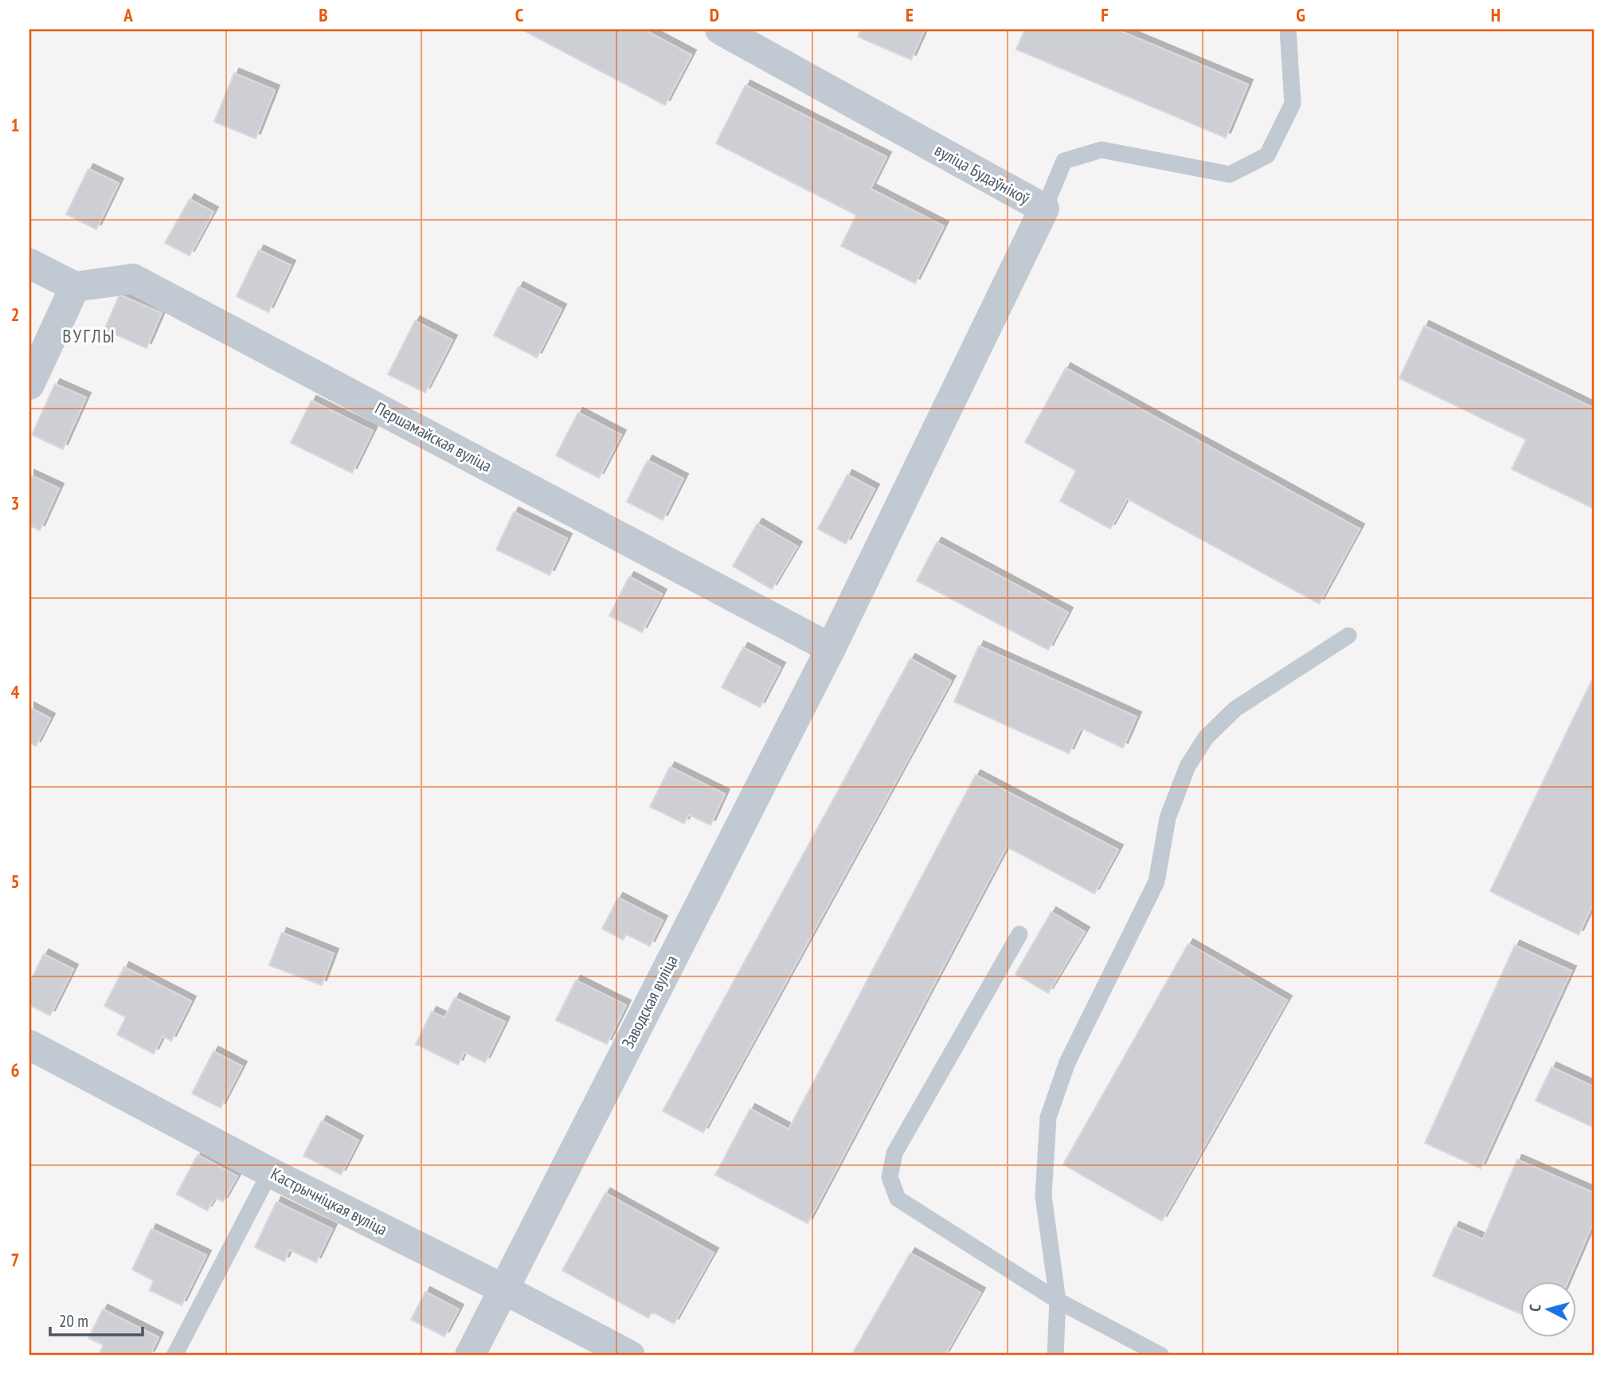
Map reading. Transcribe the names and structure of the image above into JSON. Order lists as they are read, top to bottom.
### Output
{
  "streets": {
    "street": [
      "вуліца Будаўнікоў",
      "Першамайская вуліца",
      "Заводская вуліца",
      "Кастрычніцкая вуліца"
    ]
  },
  "crossings": [
    ["вуліца Будаўнікоў", "Заводская вуліца"],
    ["Першамайская вуліца", "Заводская вуліца"],
    ["Заводская вуліца", "Кастрычніцкая вуліца"]
  ],
  "districts": ["ВУГЛЫ"],
  "scale_bar": "20 m",
  "north": "left",
  "grid": {
    "columns": [
      "A",
      "B",
      "C",
      "D",
      "E",
      "F",
      "G",
      "H"
    ],
    "rows": [
      "1",
      "2",
      "3",
      "4",
      "5",
      "6",
      "7"
    ]
  }
}
